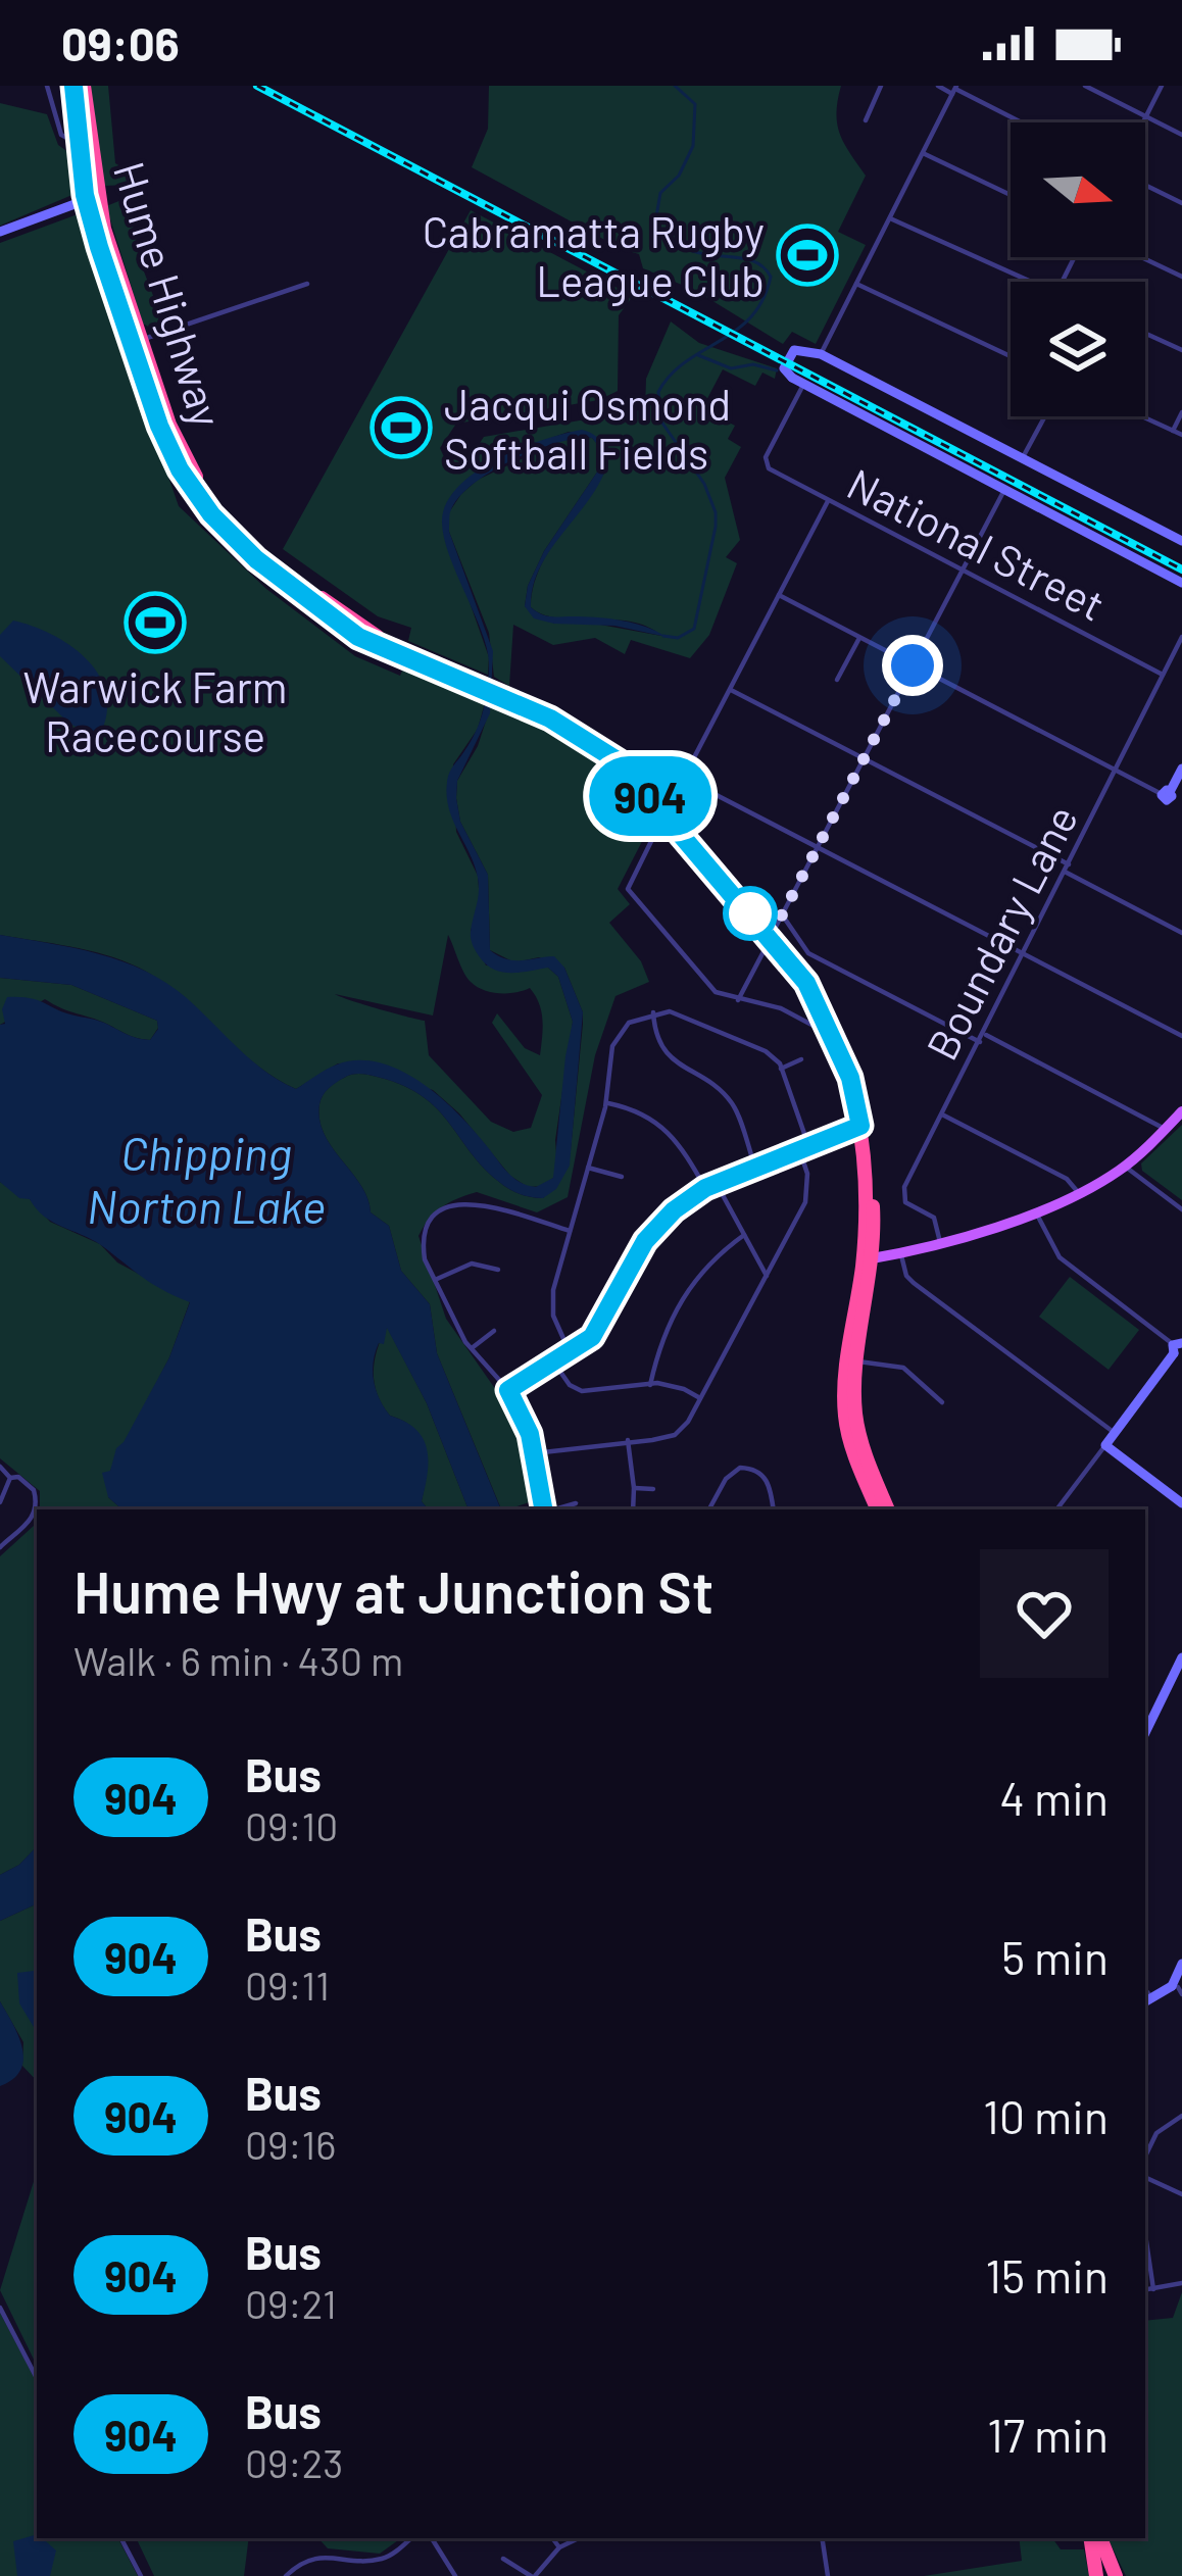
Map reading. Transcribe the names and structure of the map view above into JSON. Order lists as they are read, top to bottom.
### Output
{
  "streets": {
    "highway": ["Hume Highway"],
    "street": ["National Street", "Boundary Lane"]
  },
  "crossings": [
    ["National Street", "Boundary Lane"]
  ],
  "water": ["Chipping Norton Lake"],
  "places": {
    "sports": ["Cabramatta Rugby League Club", "Jacqui Osmond Softball Fields", "Warwick Farm Racecourse"]
  },
  "lines": ["bus line 904"],
  "north": "right",
  "page": {
    "status": "09:06",
    "on_map": "904",
    "heading": ["Hume Hwy at Junction St", "Walk · 6 min · 430 m"],
    "list": [
      {
        "mark": "904",
        "name": "Bus",
        "note": "09:10",
        "value": "4 min"
      },
      {
        "mark": "904",
        "name": "Bus",
        "note": "09:11",
        "value": "5 min"
      },
      {
        "mark": "904",
        "name": "Bus",
        "note": "09:16",
        "value": "10 min"
      },
      {
        "mark": "904",
        "name": "Bus",
        "note": "09:21",
        "value": "15 min"
      },
      {
        "mark": "904",
        "name": "Bus",
        "note": "09:23",
        "value": "17 min"
      }
    ]
  }
}
